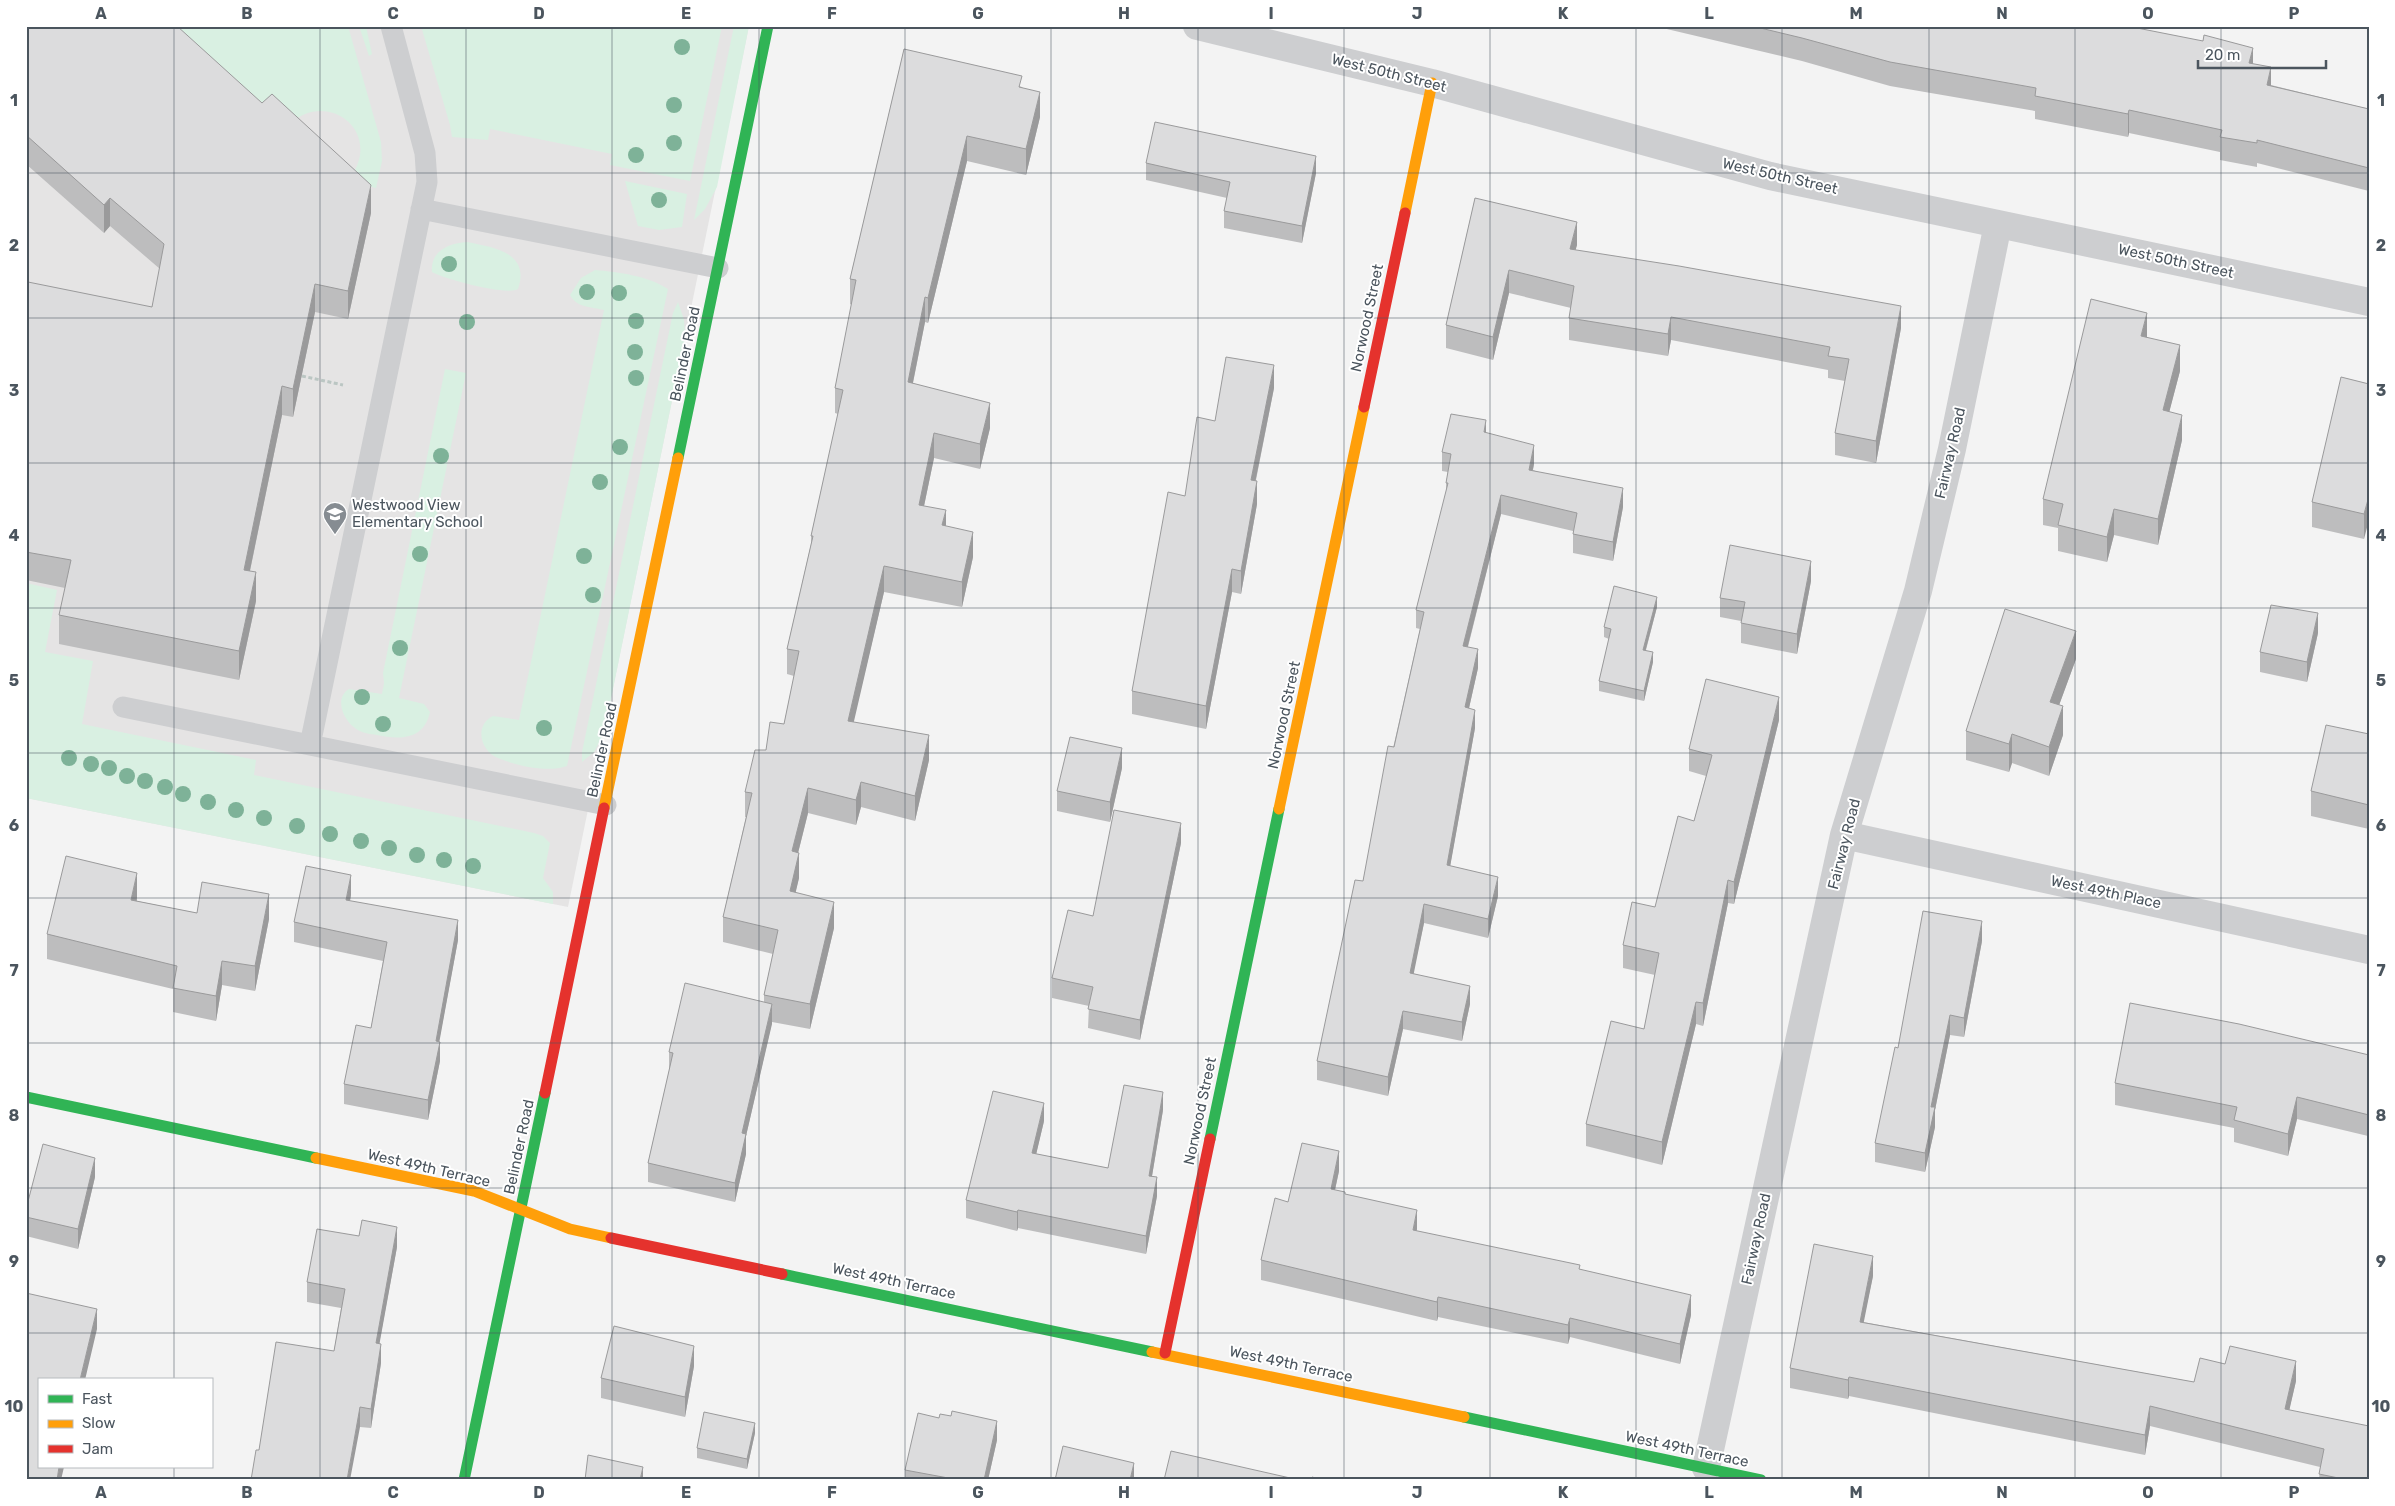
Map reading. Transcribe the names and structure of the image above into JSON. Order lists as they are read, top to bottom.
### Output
{
  "streets": {
    "street": [
      "West 50th Street",
      "Norwood Street",
      "Belinder Road",
      "Fairway Road",
      "West 49th Place",
      "West 49th Terrace"
    ]
  },
  "crossings": [
    ["West 50th Street", "Norwood Street"],
    ["West 50th Street", "Fairway Road"],
    ["Norwood Street", "West 49th Terrace"],
    ["Belinder Road", "West 49th Terrace"],
    ["Fairway Road", "West 49th Place"],
    ["Fairway Road", "West 49th Terrace"]
  ],
  "places": {
    "school or university": ["Westwood View Elementary School"]
  },
  "legend": ["Fast", "Slow", "Jam"],
  "scale_bar": "20 m",
  "grid": {
    "columns": [
      "A",
      "B",
      "C",
      "D",
      "E",
      "F",
      "G",
      "H",
      "I",
      "J",
      "K",
      "L",
      "M",
      "N",
      "O",
      "P"
    ],
    "rows": [
      "1",
      "2",
      "3",
      "4",
      "5",
      "6",
      "7",
      "8",
      "9",
      "10"
    ]
  }
}
